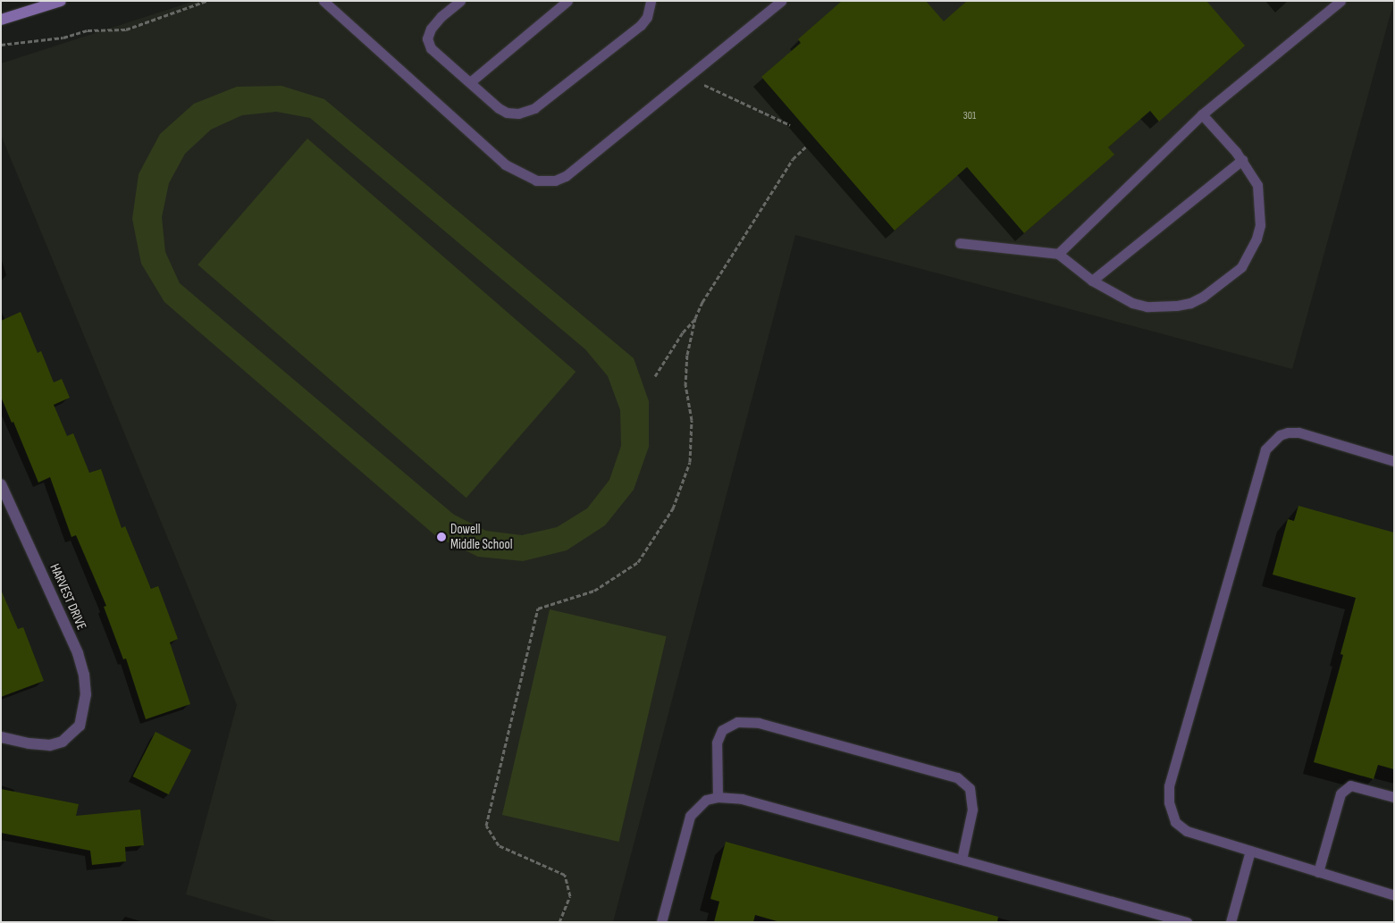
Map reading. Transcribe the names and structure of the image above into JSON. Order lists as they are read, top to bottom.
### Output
{
  "streets": {
    "street": ["HARVEST DRIVE"]
  },
  "places": ["Dowell Middle School"],
  "house_numbers": ["301"]
}
